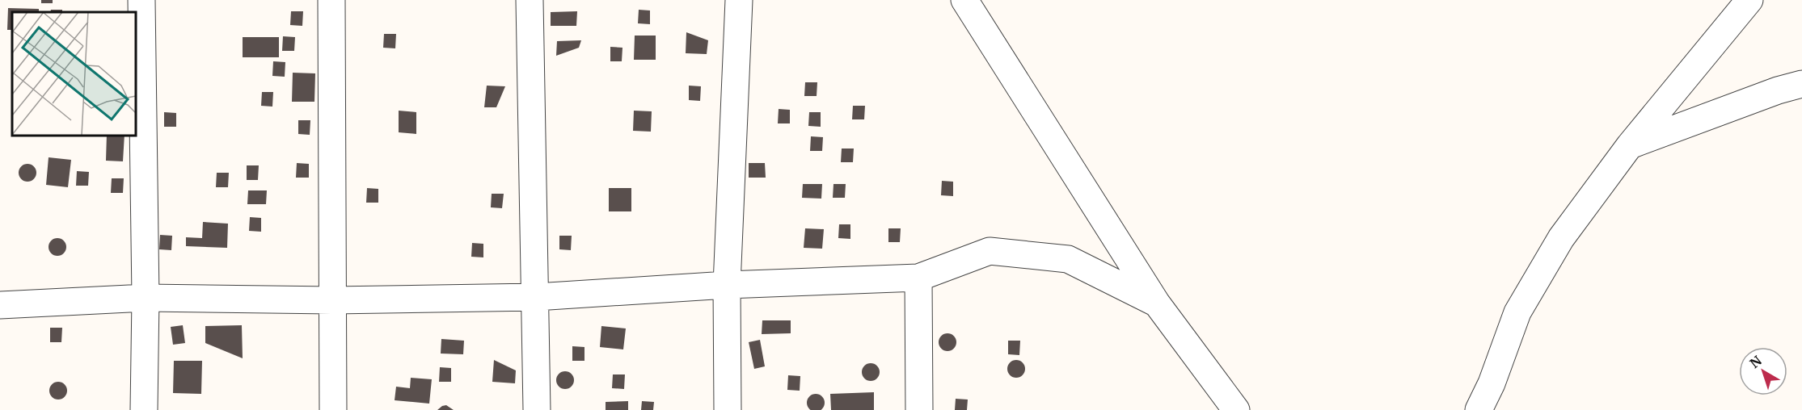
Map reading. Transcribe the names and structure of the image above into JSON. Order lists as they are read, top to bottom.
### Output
{
  "north": "top left"
}
